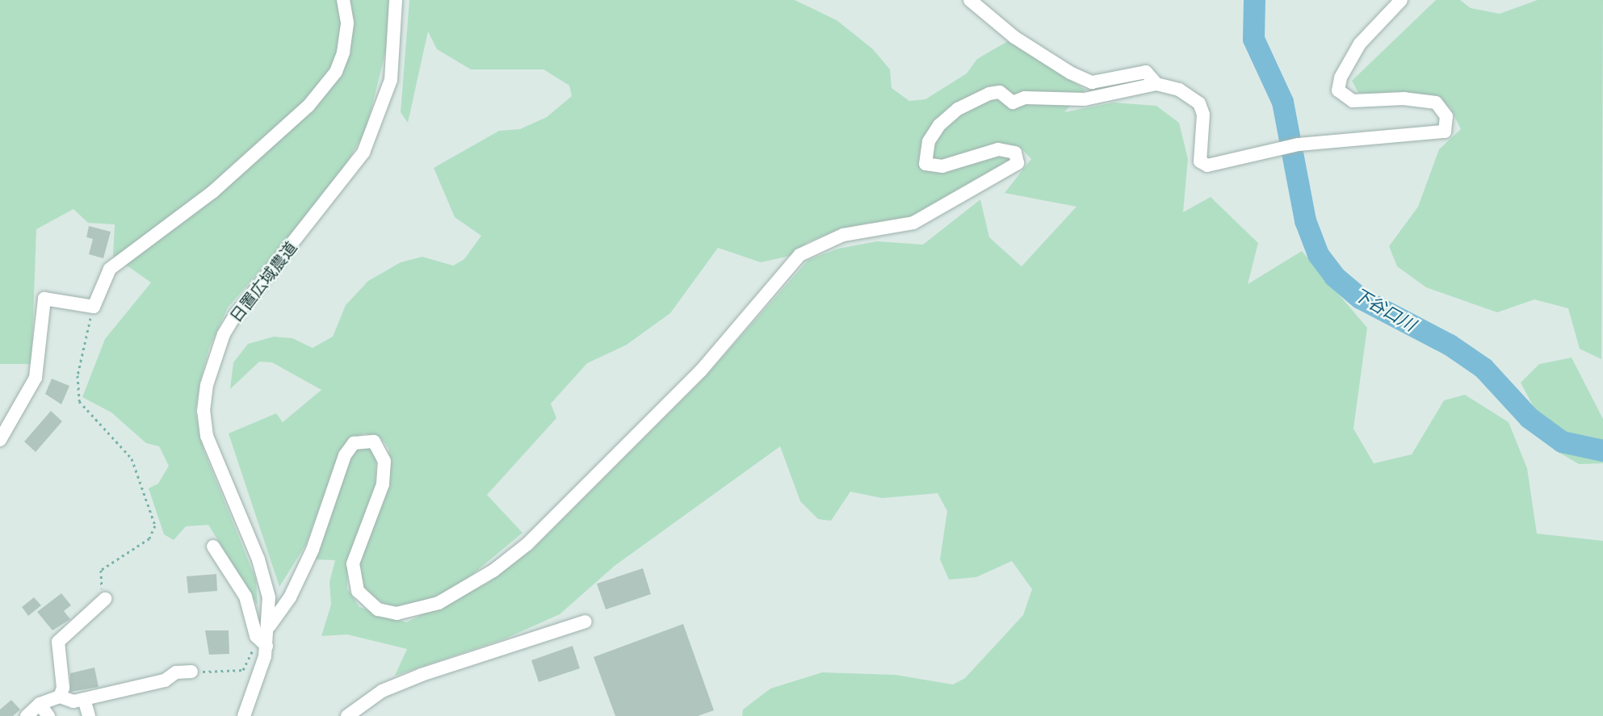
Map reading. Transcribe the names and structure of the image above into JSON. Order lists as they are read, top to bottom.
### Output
{
  "streets": {
    "street": ["日置広域農道"]
  },
  "water": ["下谷口川"]
}
